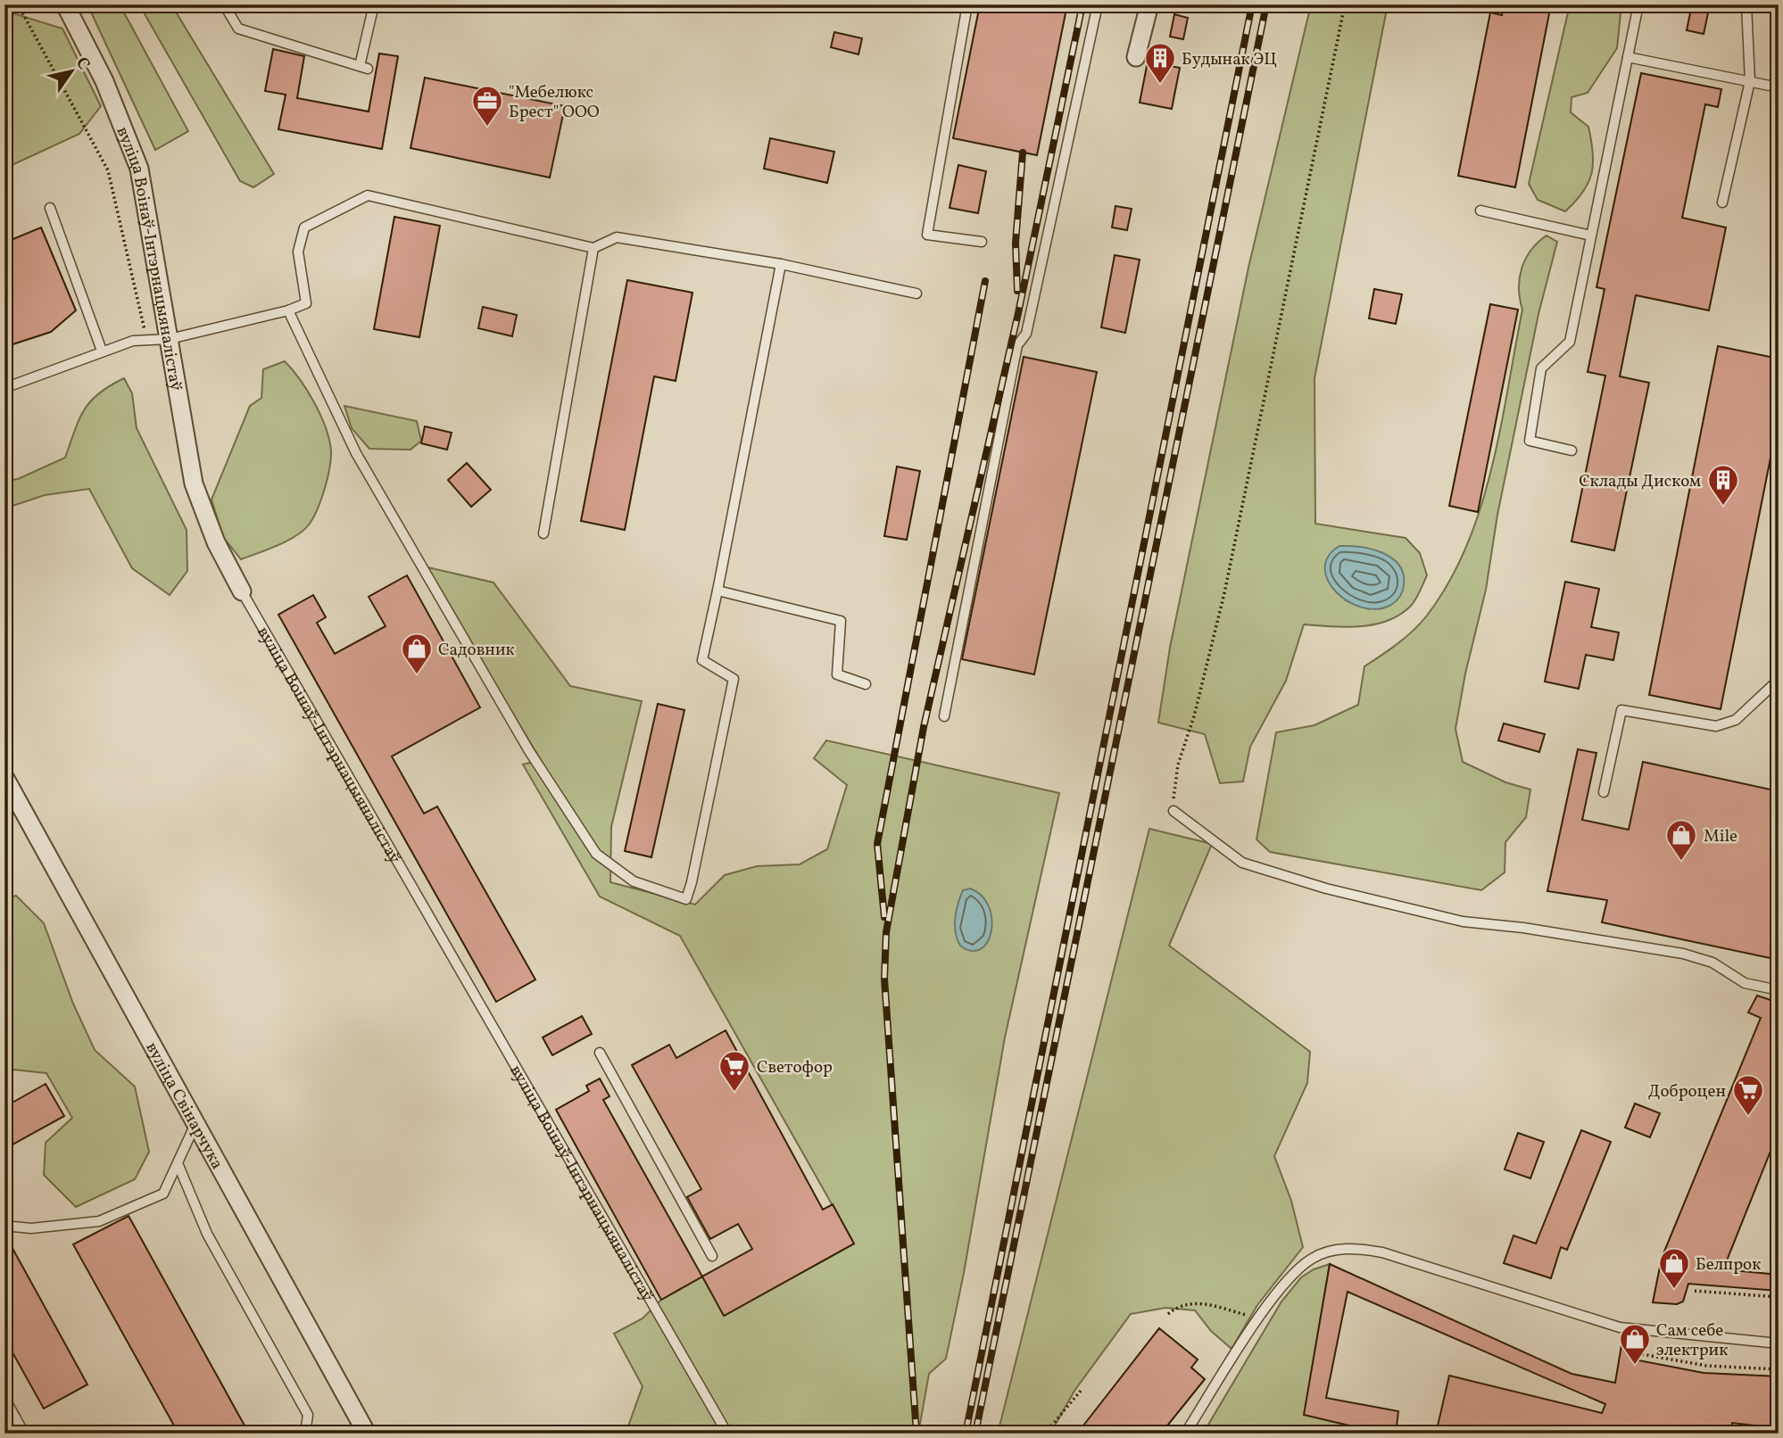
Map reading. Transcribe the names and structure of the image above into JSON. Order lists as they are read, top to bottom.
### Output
{
  "streets": {
    "street": ["вуліца Воінаў-Інтэрнацыяналістаў", "вуліца Свінарчука"]
  },
  "places": {
    "building": ["Будынак ЭЦ", "Склады Диском"],
    "office": ["\"Мебелюкс Брест\" ООО"],
    "shop": [
      "Садовник",
      "Mile",
      "Белпрок",
      "Сам себе электрик"
    ],
    "supermarket": ["Светофор", "Доброцен"]
  },
  "north": "top right"
}
